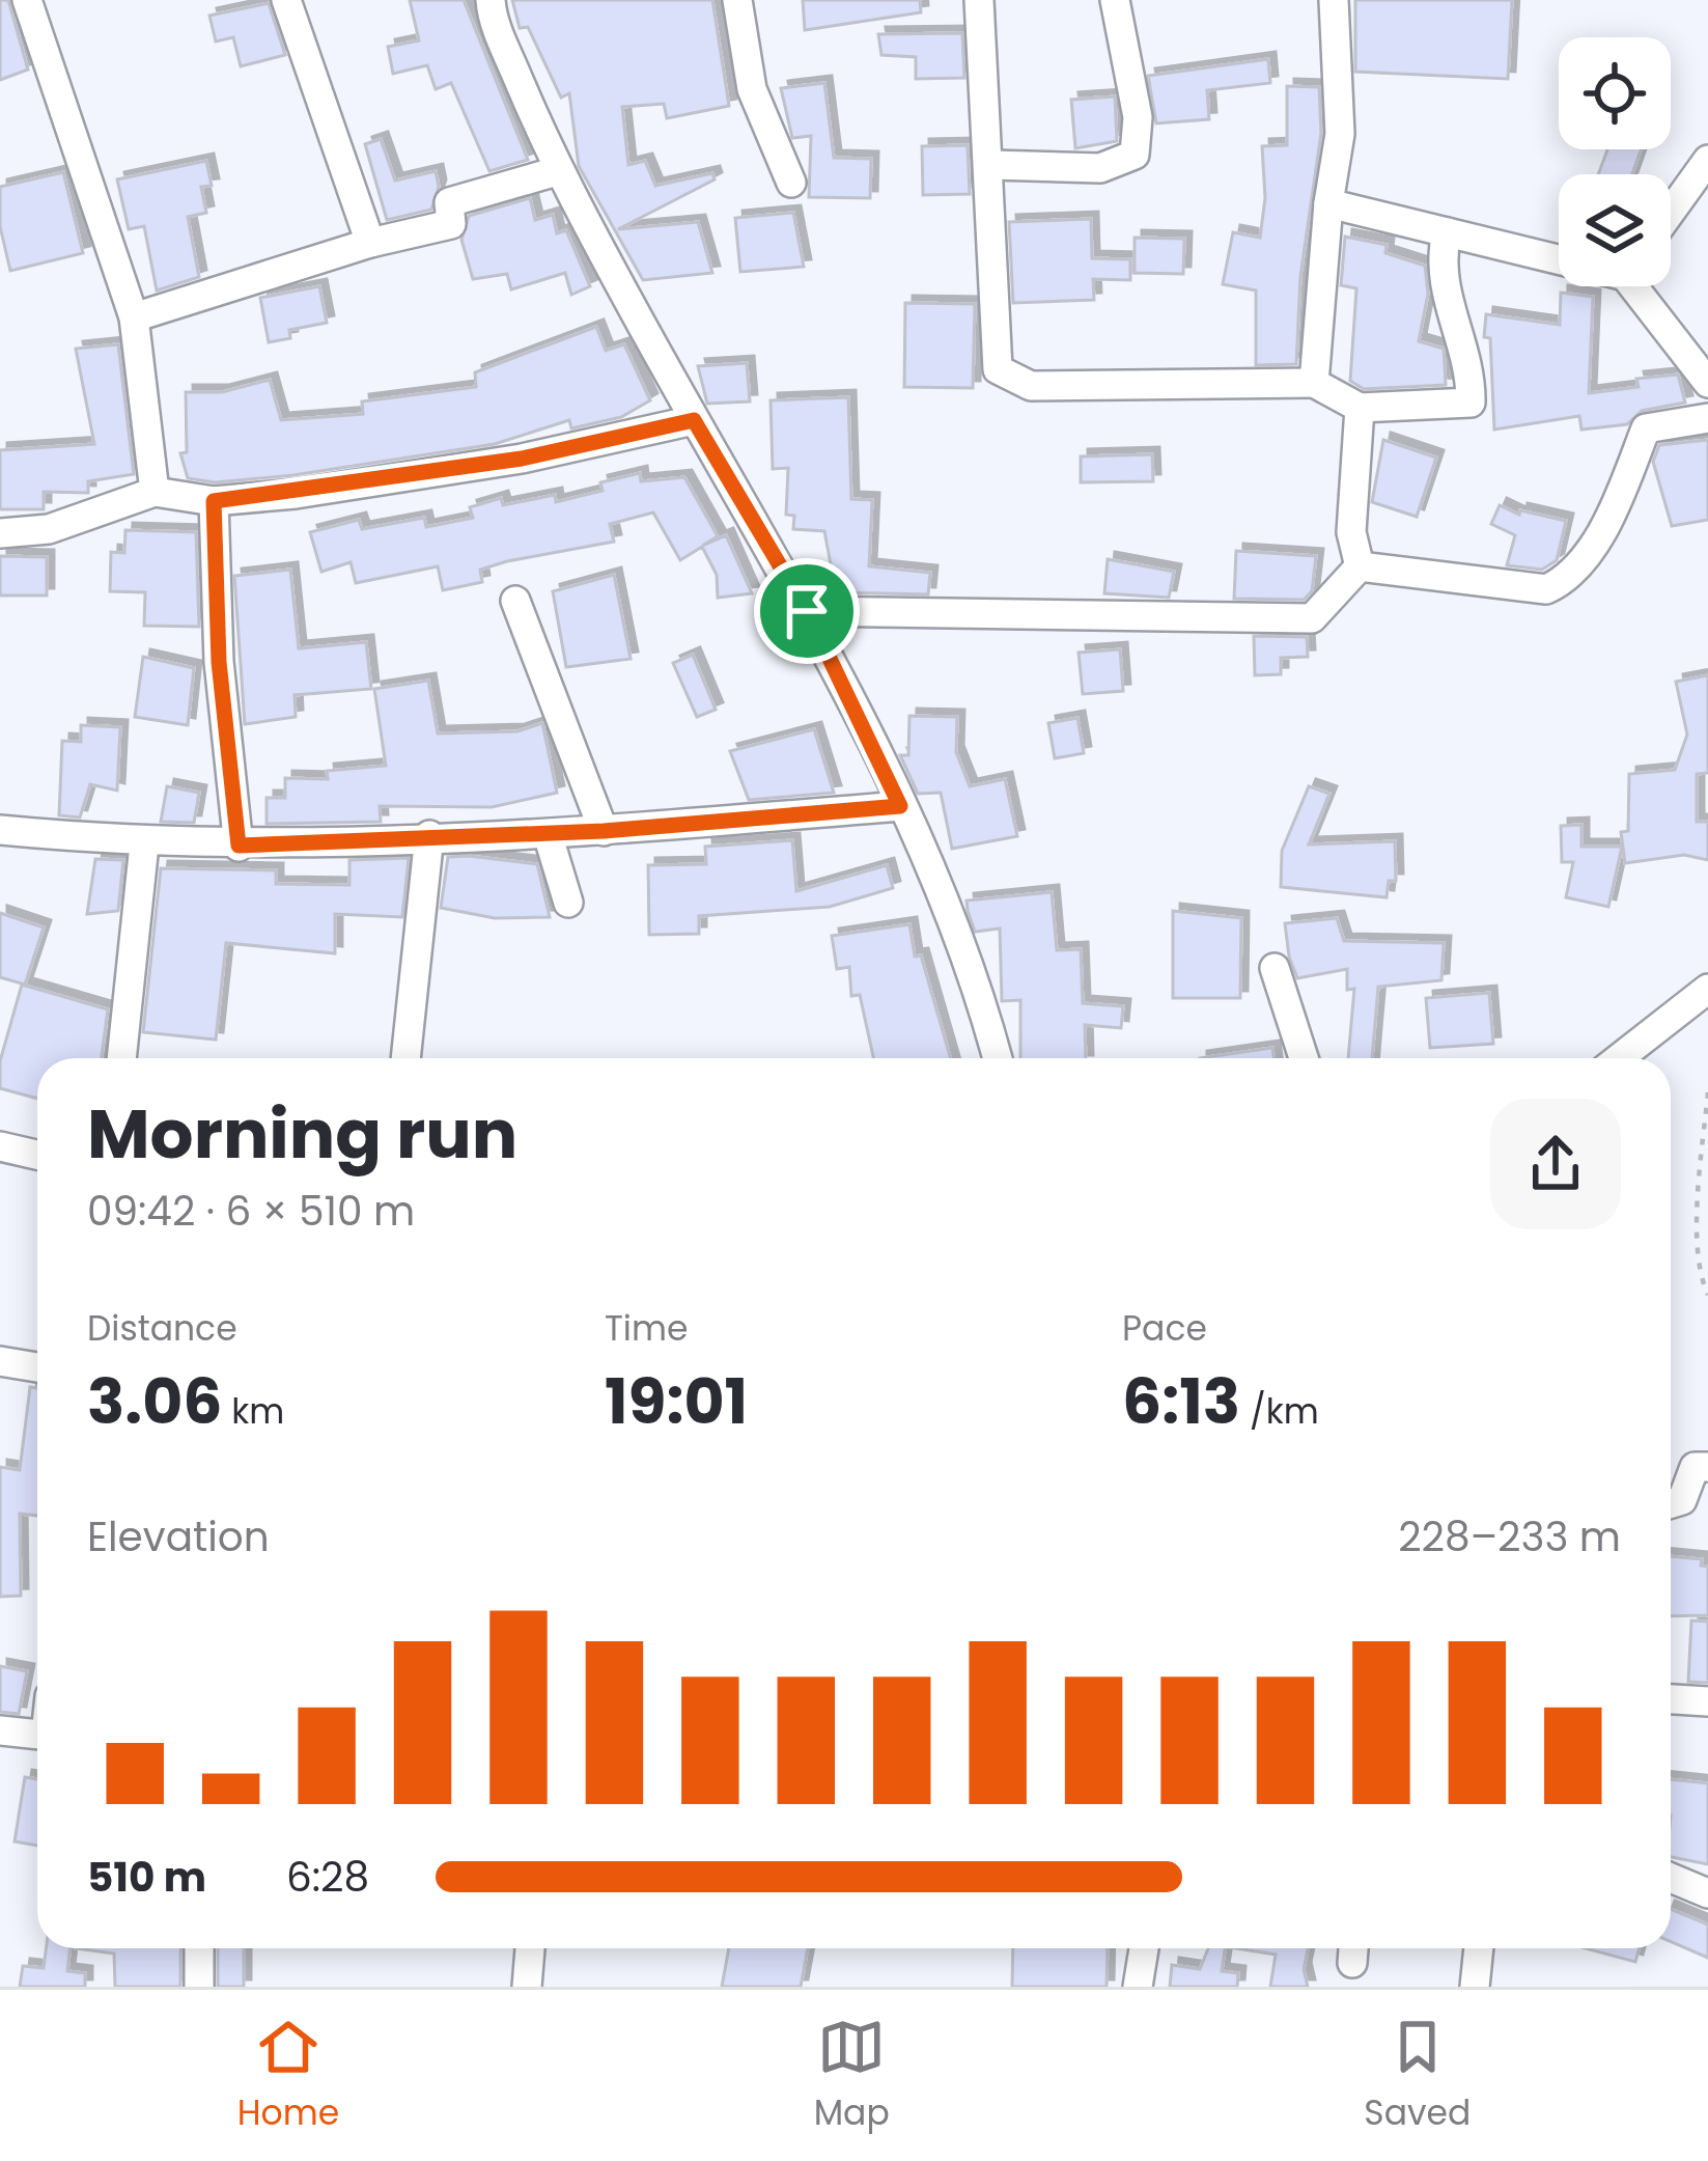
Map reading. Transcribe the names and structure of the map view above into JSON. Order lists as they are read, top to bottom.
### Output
{
  "page": {
    "heading": ["Morning run", "09:42 · 6 × 510 m"],
    "stats": [
      ["Distance", "3.06 km"],
      ["Time", "19:01"],
      ["Pace", "6:13 /km"]
    ],
    "chart": ["Elevation", "228–233 m"],
    "list": [
      {
        "name": "510 m",
        "note": "6:28"
      }
    ],
    "tabs": ["Home", "Map", "Saved"]
  }
}
